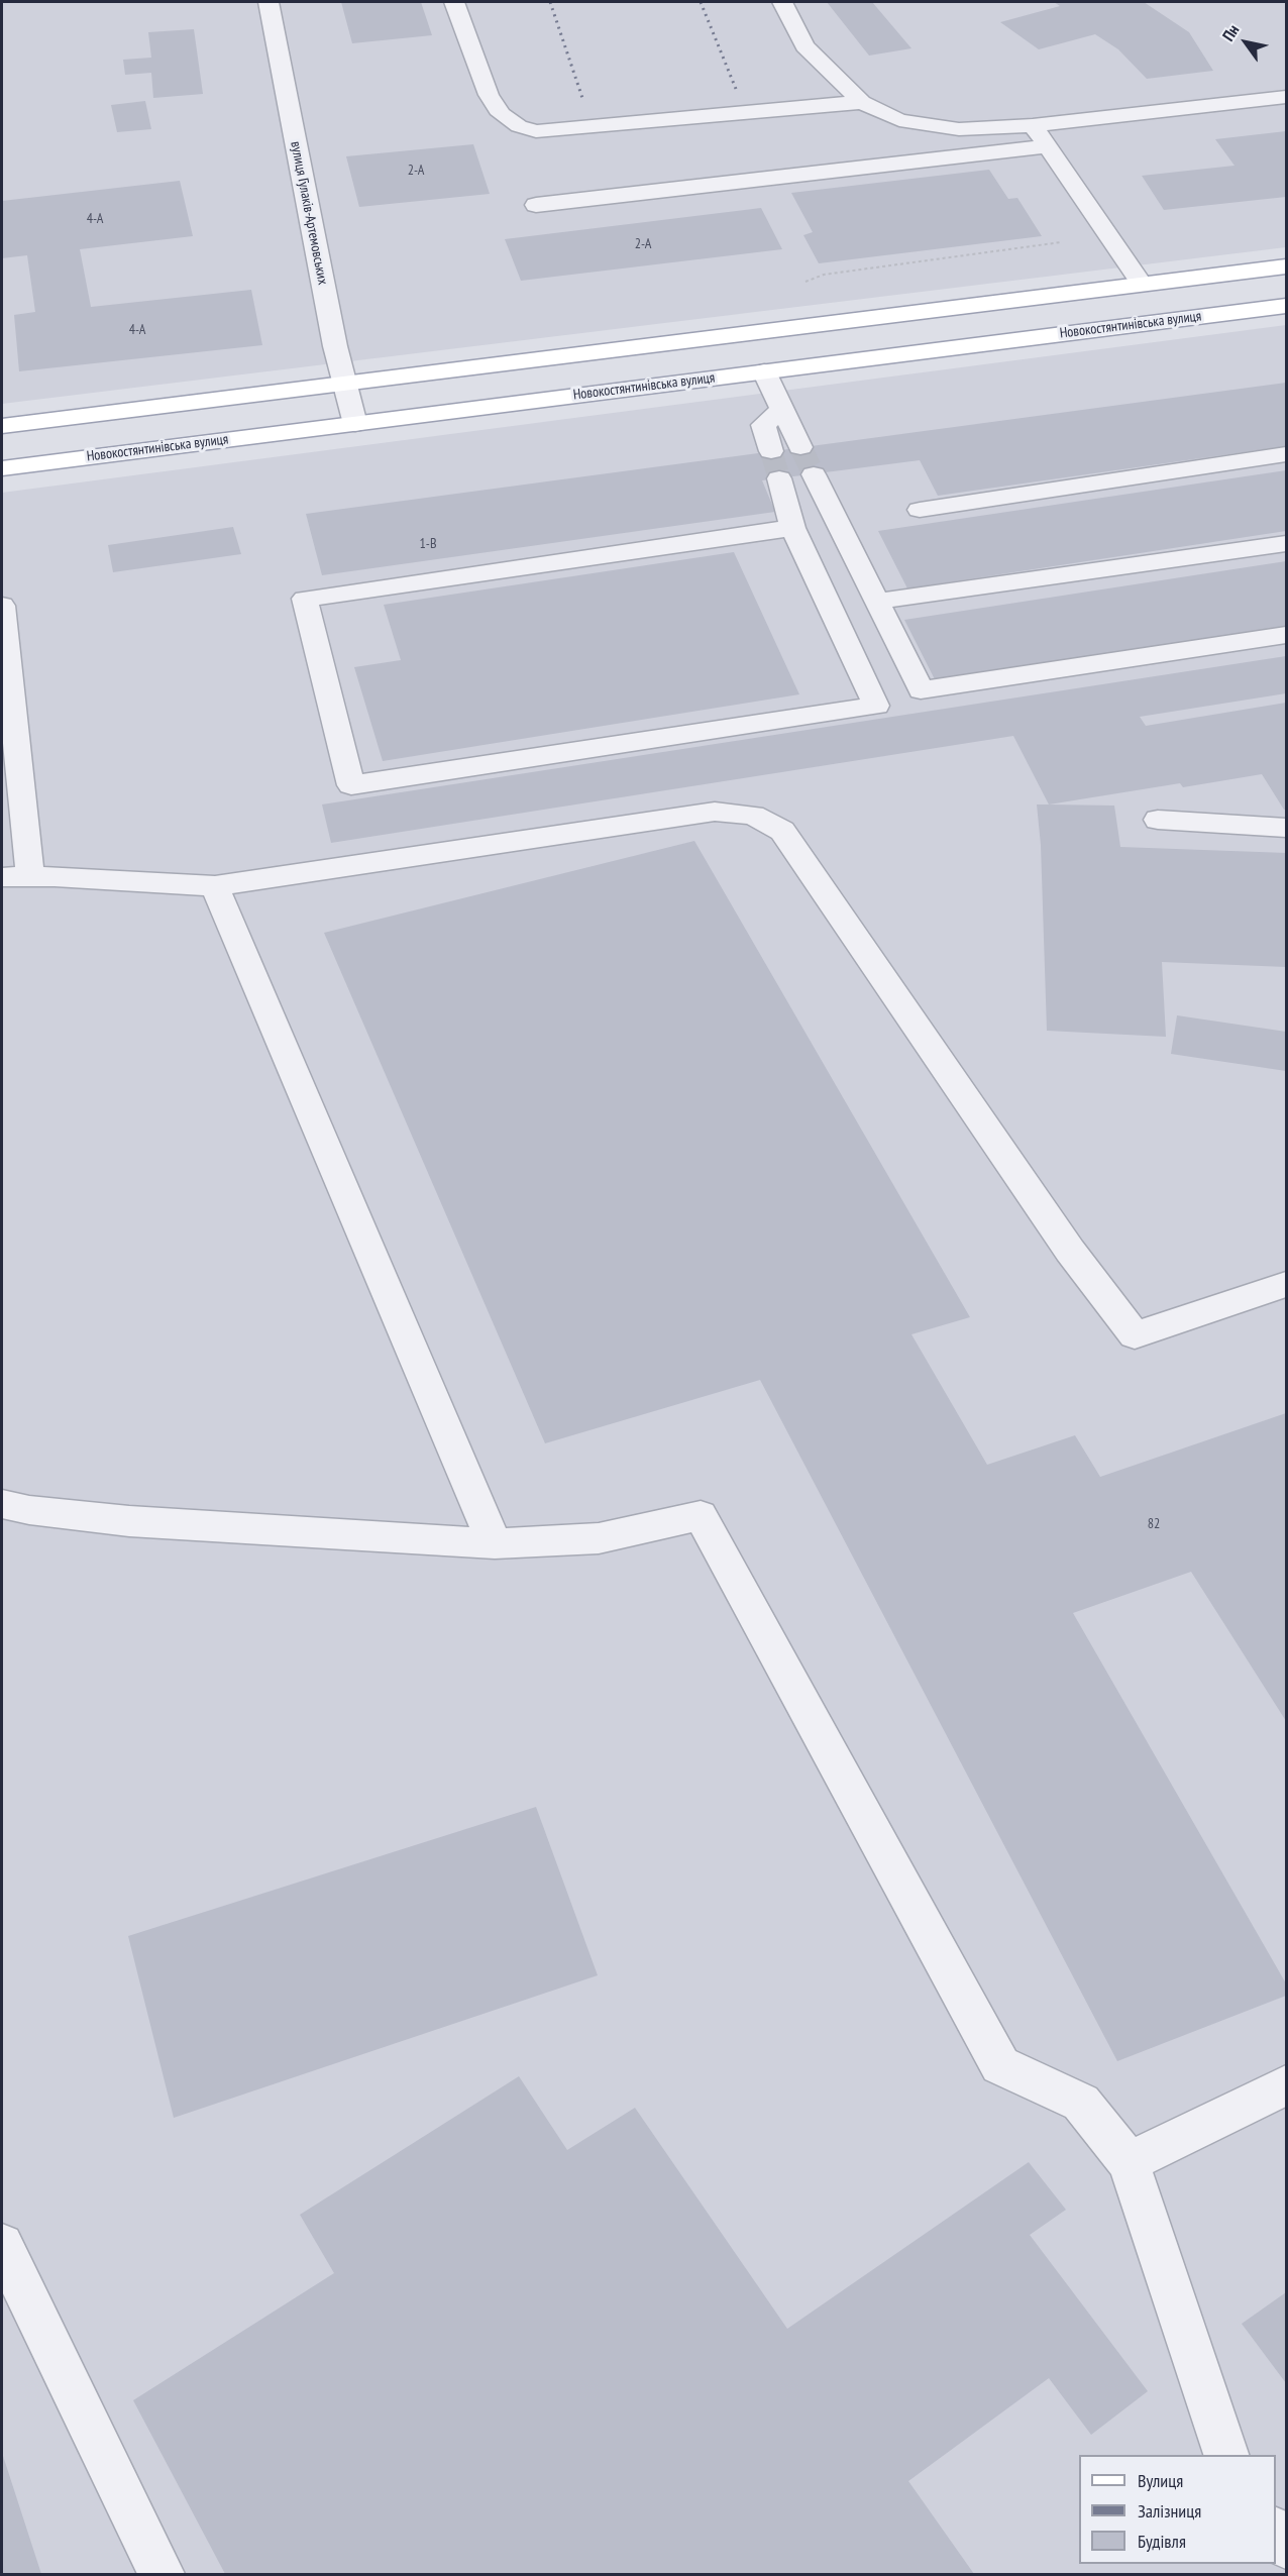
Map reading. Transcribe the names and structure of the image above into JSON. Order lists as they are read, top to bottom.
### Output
{
  "streets": {
    "main road": ["Новокостянтинівська вулиця"],
    "street": ["вулиця Гулаків-Артемовських"]
  },
  "crossings": [
    ["вулиця Гулаків-Артемовських", "Новокостянтинівська вулиця"]
  ],
  "house_numbers": [
    "2-А",
    "4-А",
    "2-А",
    "4-А",
    "1-В",
    "82"
  ],
  "legend": ["Вулиця", "Залізниця", "Будівля"],
  "north": "top left"
}
